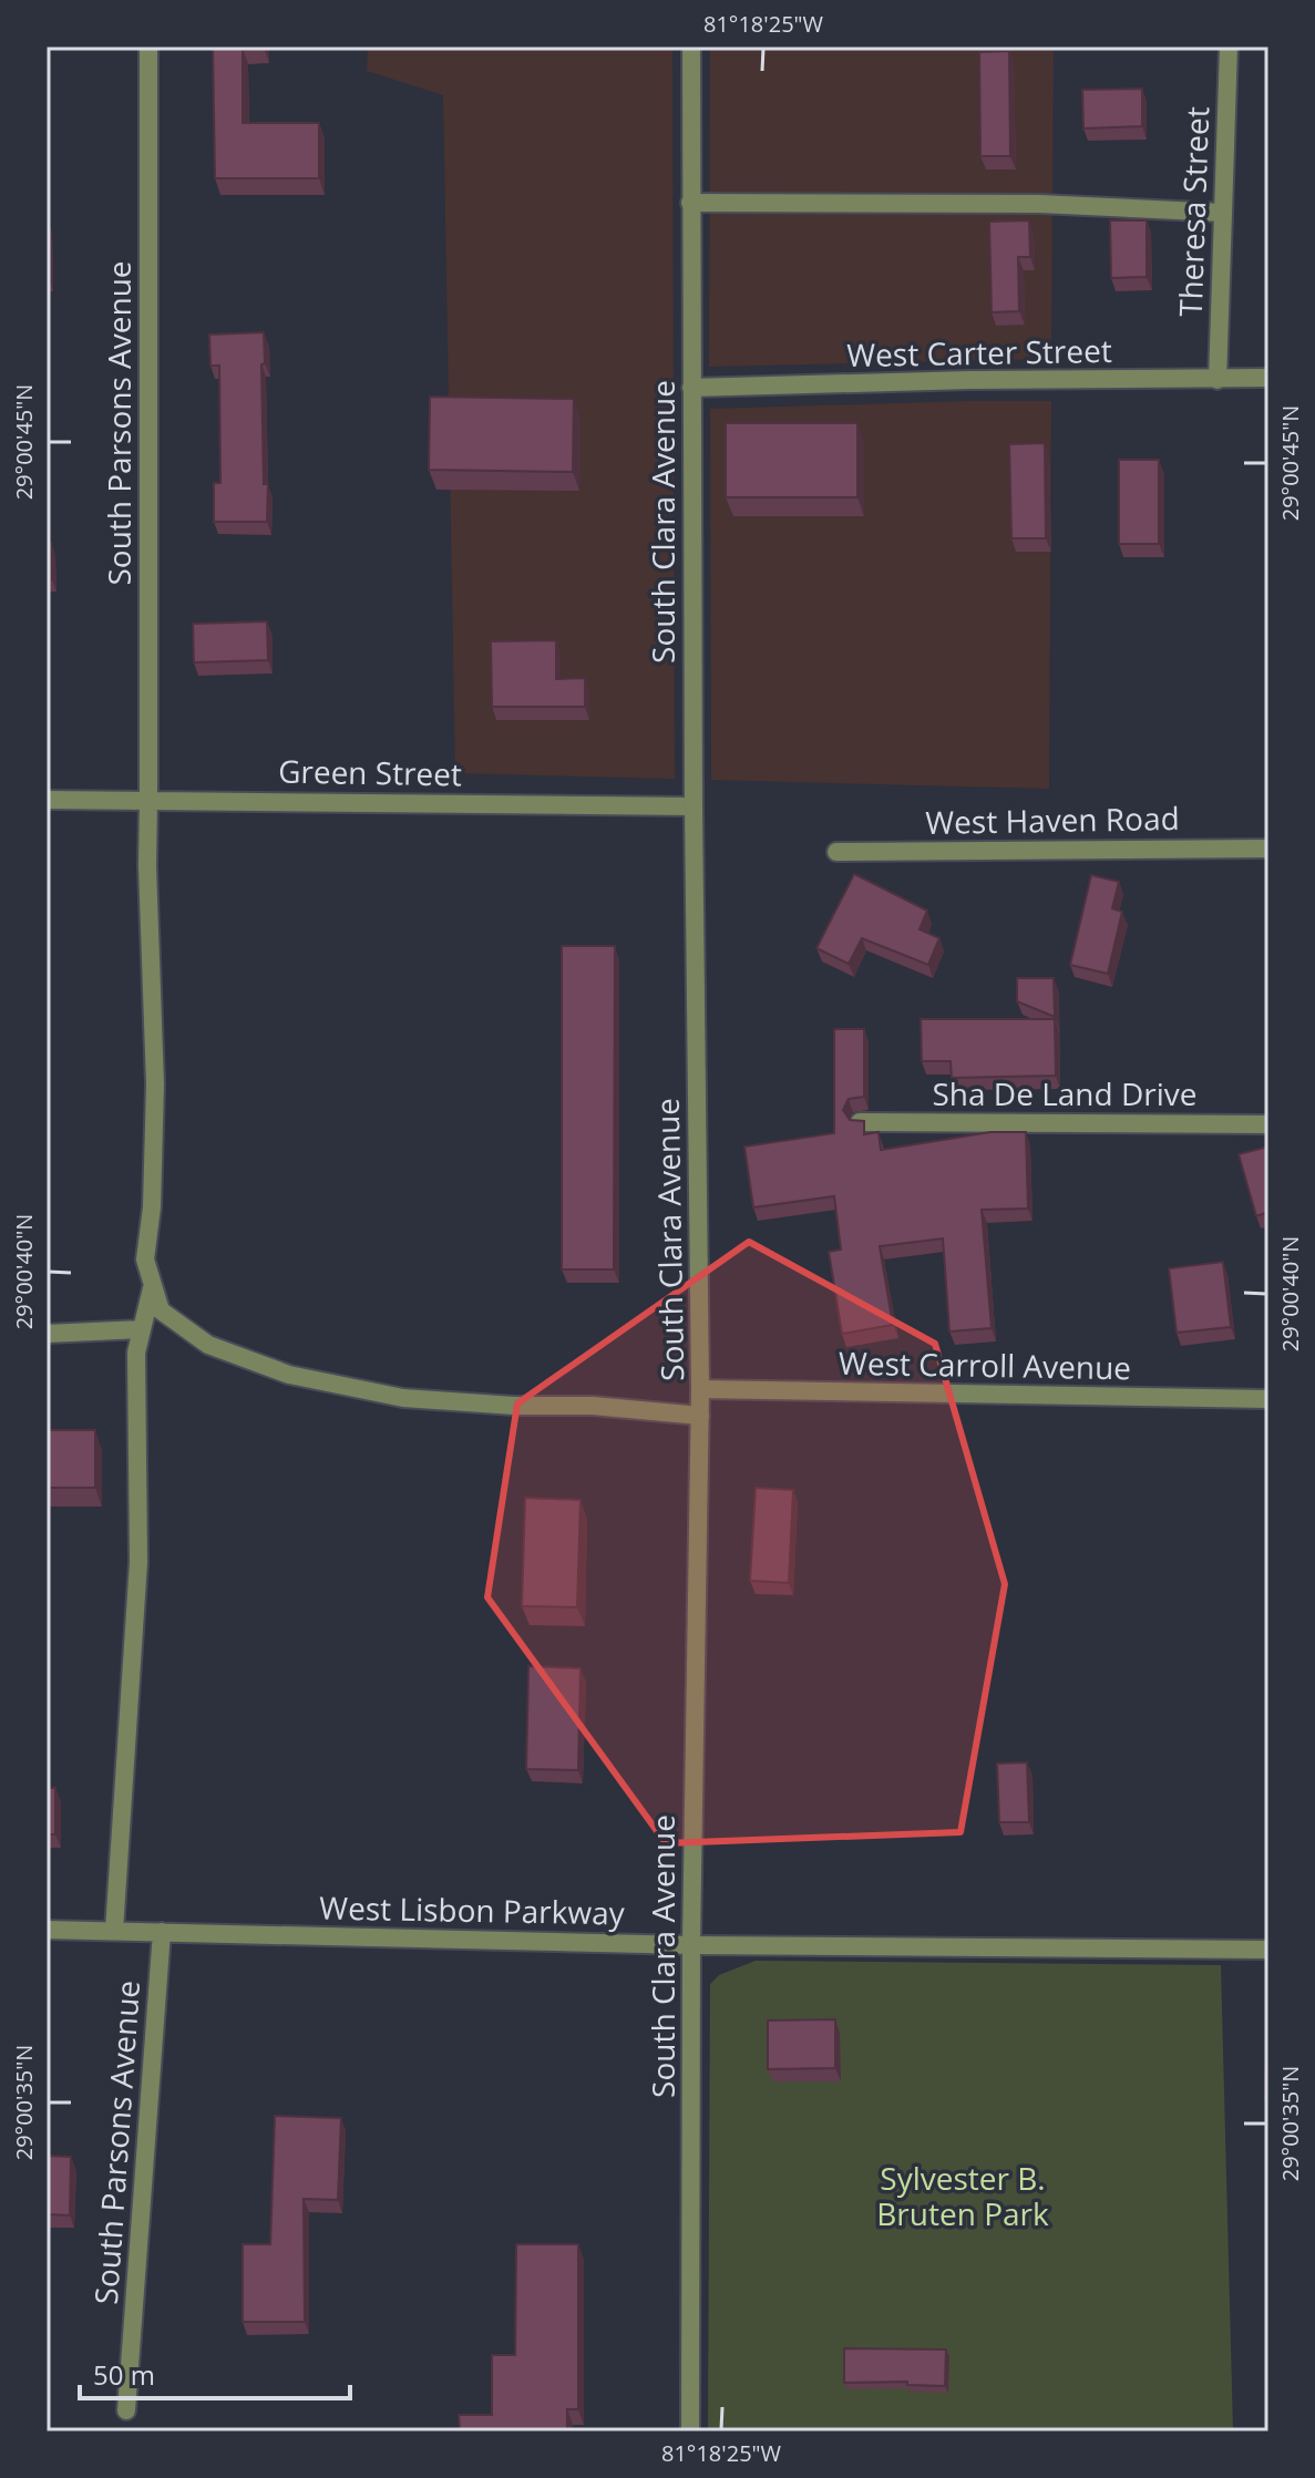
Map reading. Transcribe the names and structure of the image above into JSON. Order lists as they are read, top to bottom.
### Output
{
  "streets": {
    "street": [
      "Theresa Street",
      "West Carter Street",
      "South Parsons Avenue",
      "South Clara Avenue",
      "Green Street",
      "West Haven Road",
      "Sha De Land Drive",
      "West Carroll Avenue",
      "West Lisbon Parkway"
    ]
  },
  "crossings": [
    ["Theresa Street", "West Carter Street"],
    ["West Carter Street", "South Clara Avenue"],
    ["South Parsons Avenue", "Green Street"],
    ["South Parsons Avenue", "West Lisbon Parkway"],
    ["South Clara Avenue", "Green Street"],
    ["South Clara Avenue", "West Carroll Avenue"],
    ["South Clara Avenue", "West Lisbon Parkway"]
  ],
  "parks": ["Sylvester B. Bruten Park"],
  "scale_bar": "50 m",
  "coordinates": [
    "81°18'25\"W",
    "29°00'45\"N",
    "29°00'40\"N",
    "29°00'35\"N"
  ]
}
